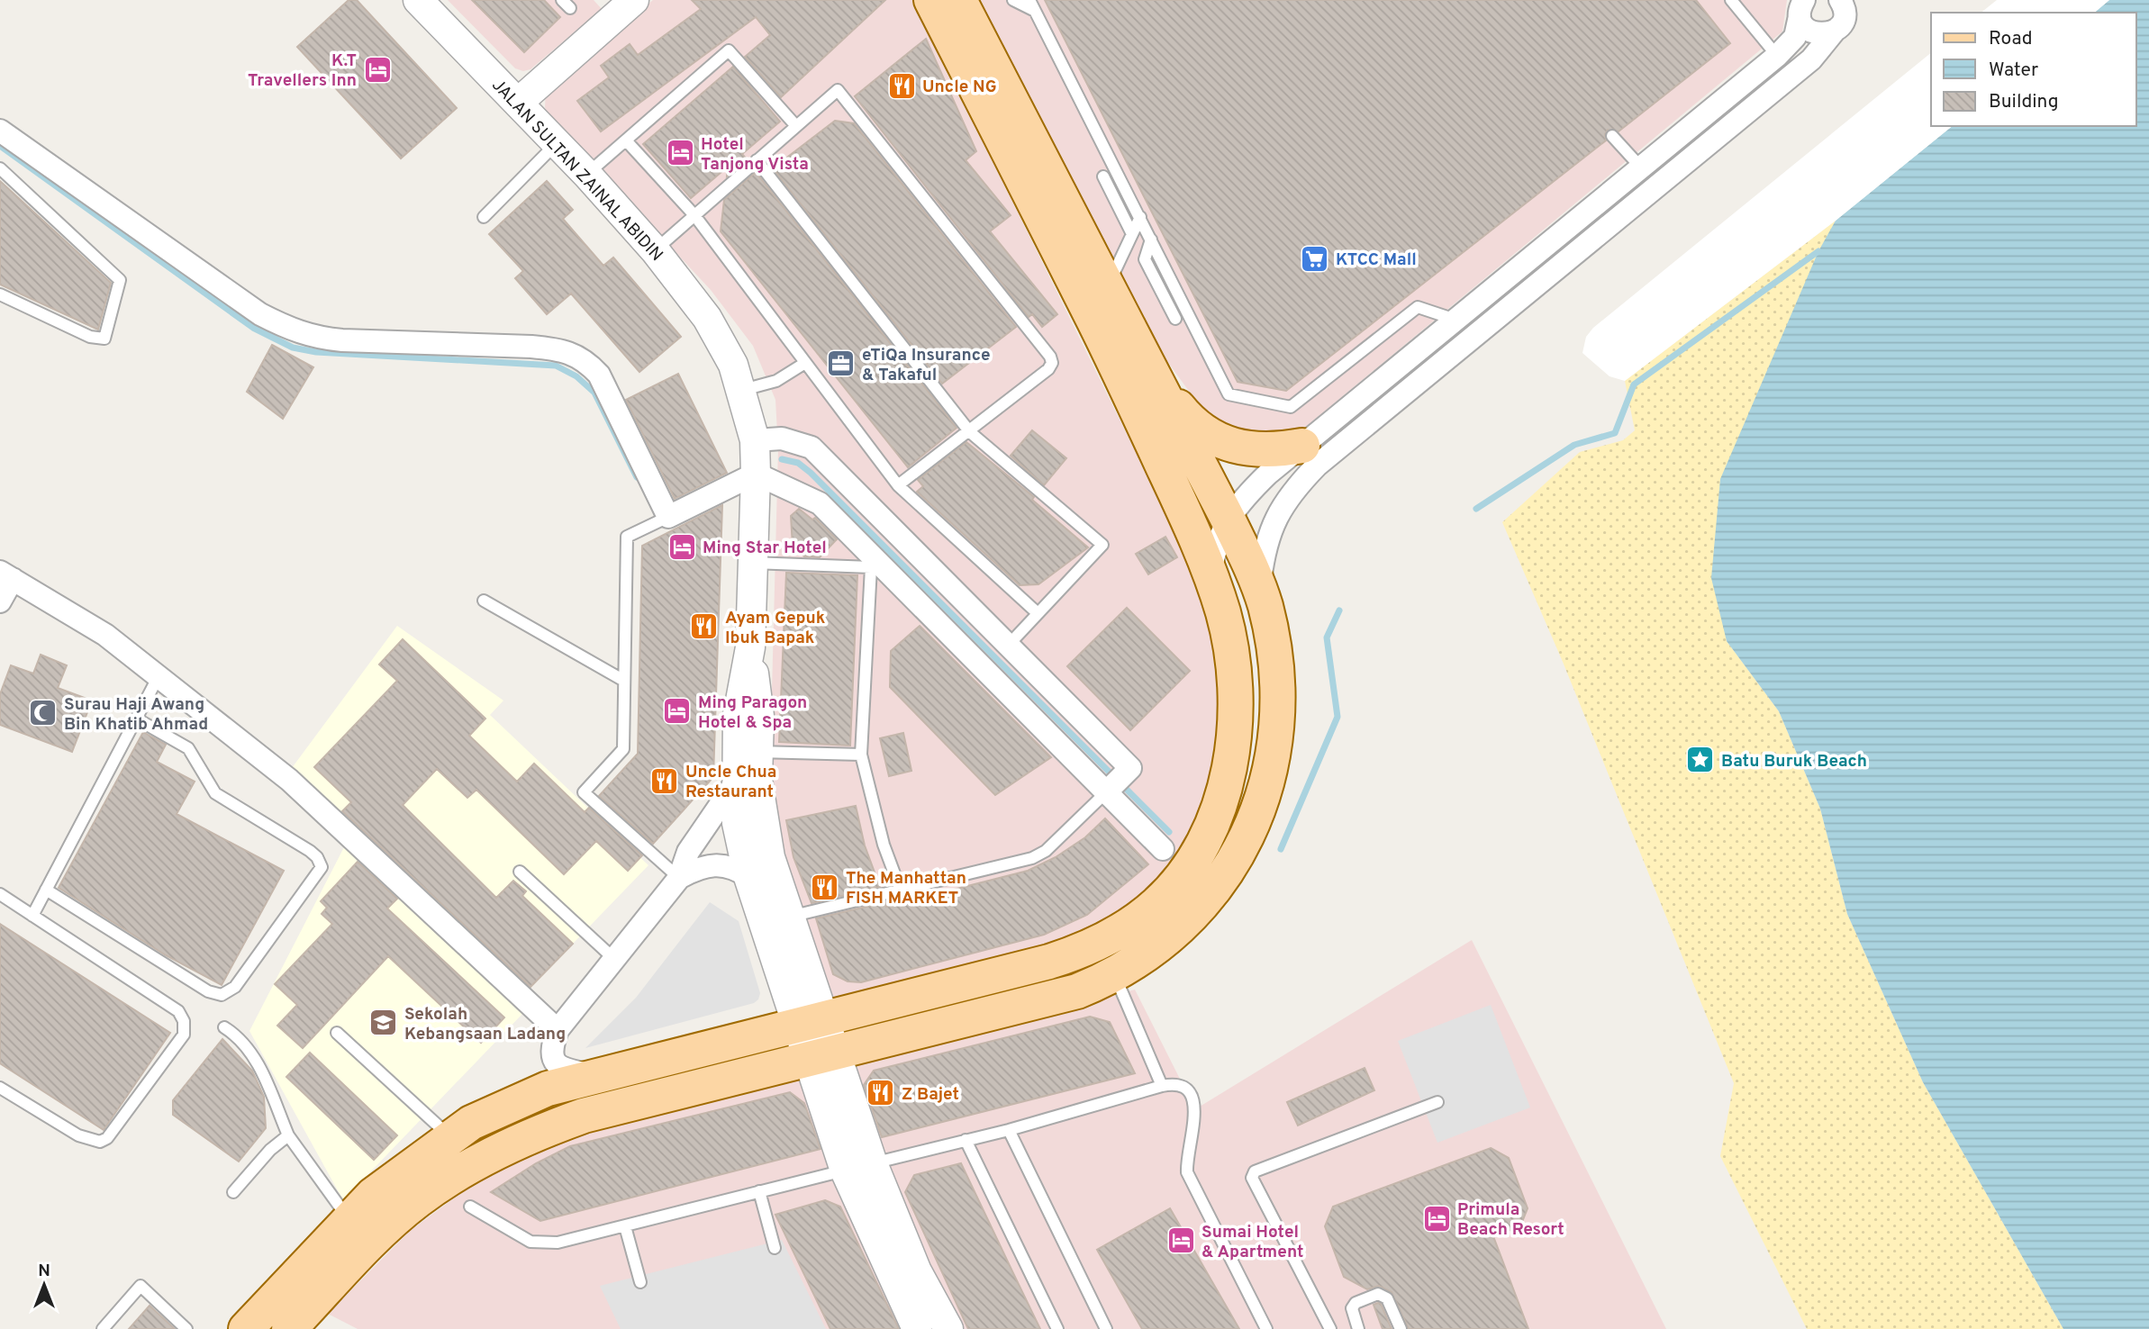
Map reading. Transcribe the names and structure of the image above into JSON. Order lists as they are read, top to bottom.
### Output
{
  "streets": {
    "street": ["JALAN SULTAN ZAINAL ABIDIN"]
  },
  "places": {
    "hotel": [
      "K.T Travellers Inn",
      "Hotel Tanjong Vista",
      "Ming Star Hotel",
      "Ming Paragon Hotel & Spa",
      "Primula Beach Resort",
      "Sumai Hotel & Apartment"
    ],
    "restaurant": [
      "Uncle NG",
      "Ayam Gepuk Ibuk Bapak",
      "Uncle Chua Restaurant",
      "The Manhattan FISH MARKET",
      "Z Bajet"
    ],
    "supermarket": ["KTCC Mall"],
    "office": ["eTiQa Insurance & Takaful"],
    "mosque": ["Surau Haji Awang Bin Khatib Ahmad"],
    "place": ["Batu Buruk Beach"],
    "school or university": ["Sekolah Kebangsaan Ladang"]
  },
  "legend": ["Road", "Water", "Building"],
  "north": "top"
}
